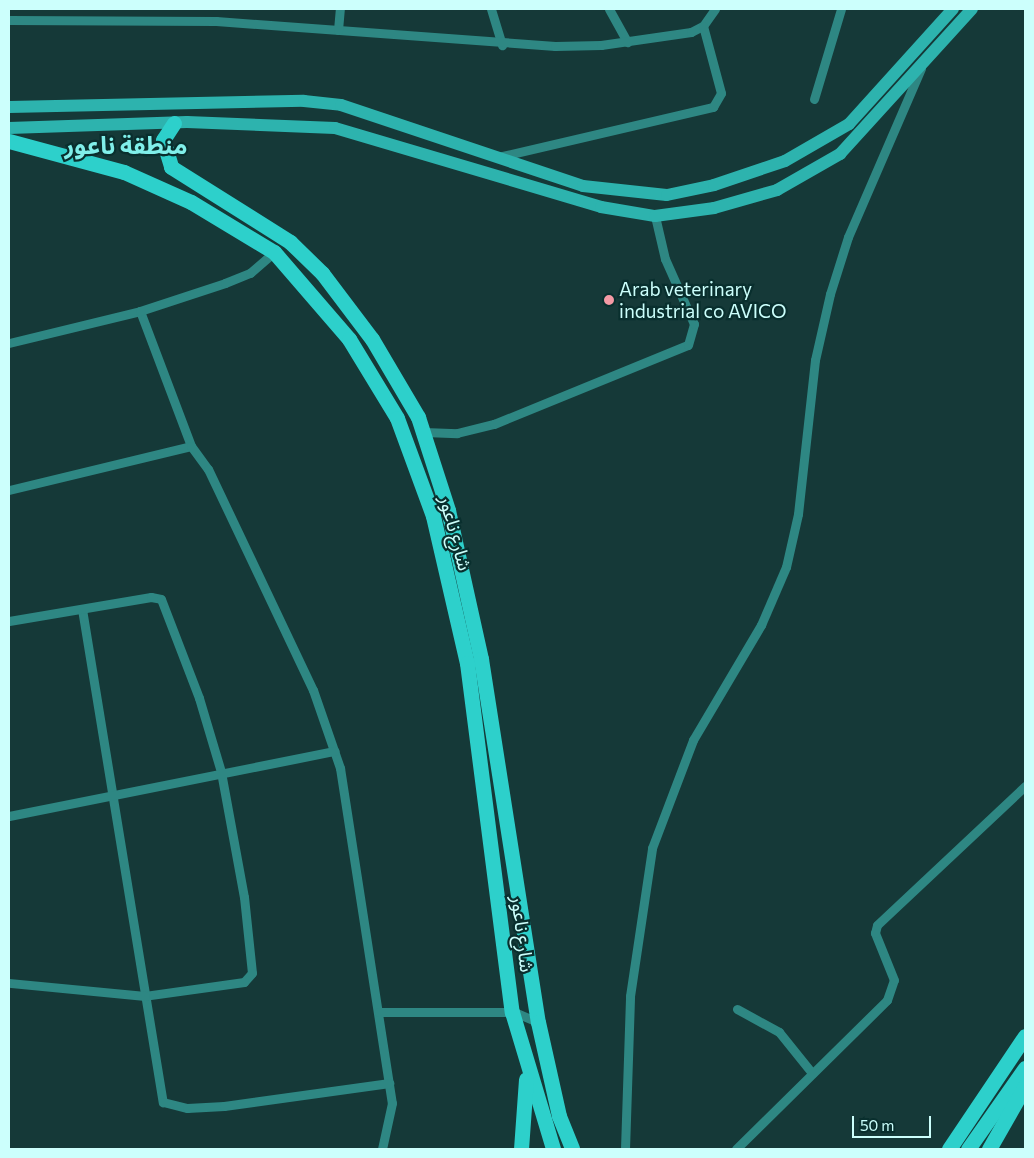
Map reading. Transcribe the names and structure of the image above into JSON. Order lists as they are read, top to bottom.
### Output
{
  "streets": {
    "highway": ["شارع ناعور"]
  },
  "districts": ["منطقة ناعور"],
  "places": ["Arab veterinary industrial co AVICO"],
  "scale_bar": "50 m"
}
